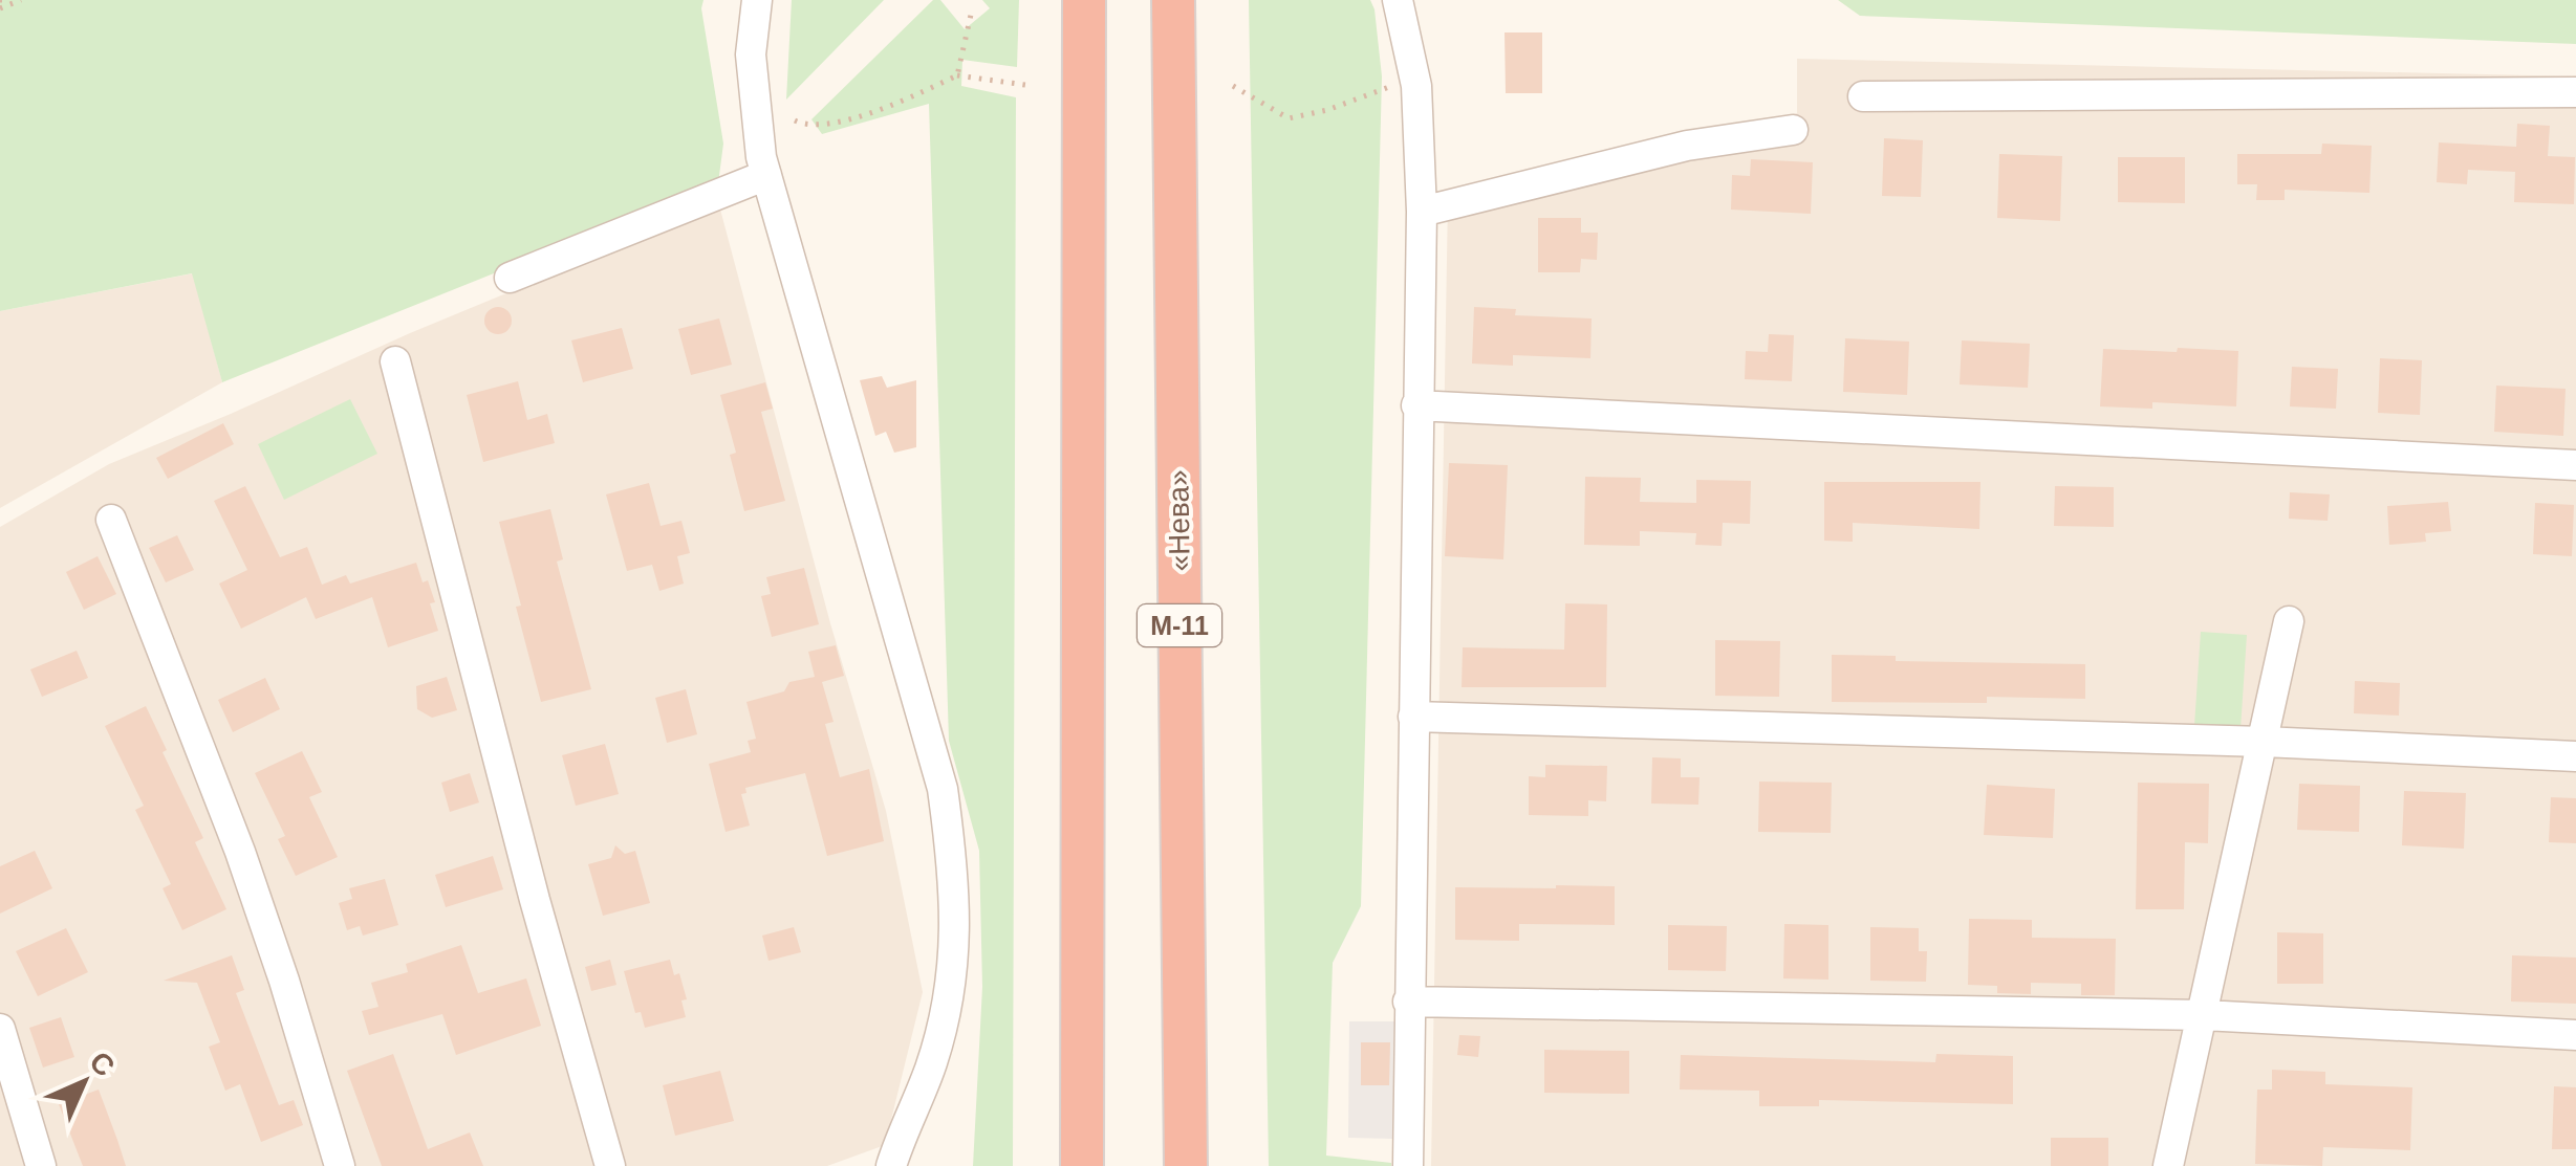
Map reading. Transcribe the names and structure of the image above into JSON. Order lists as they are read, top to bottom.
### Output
{
  "streets": {
    "highway": ["«Нева»", "М-11"]
  },
  "north": "top right"
}
